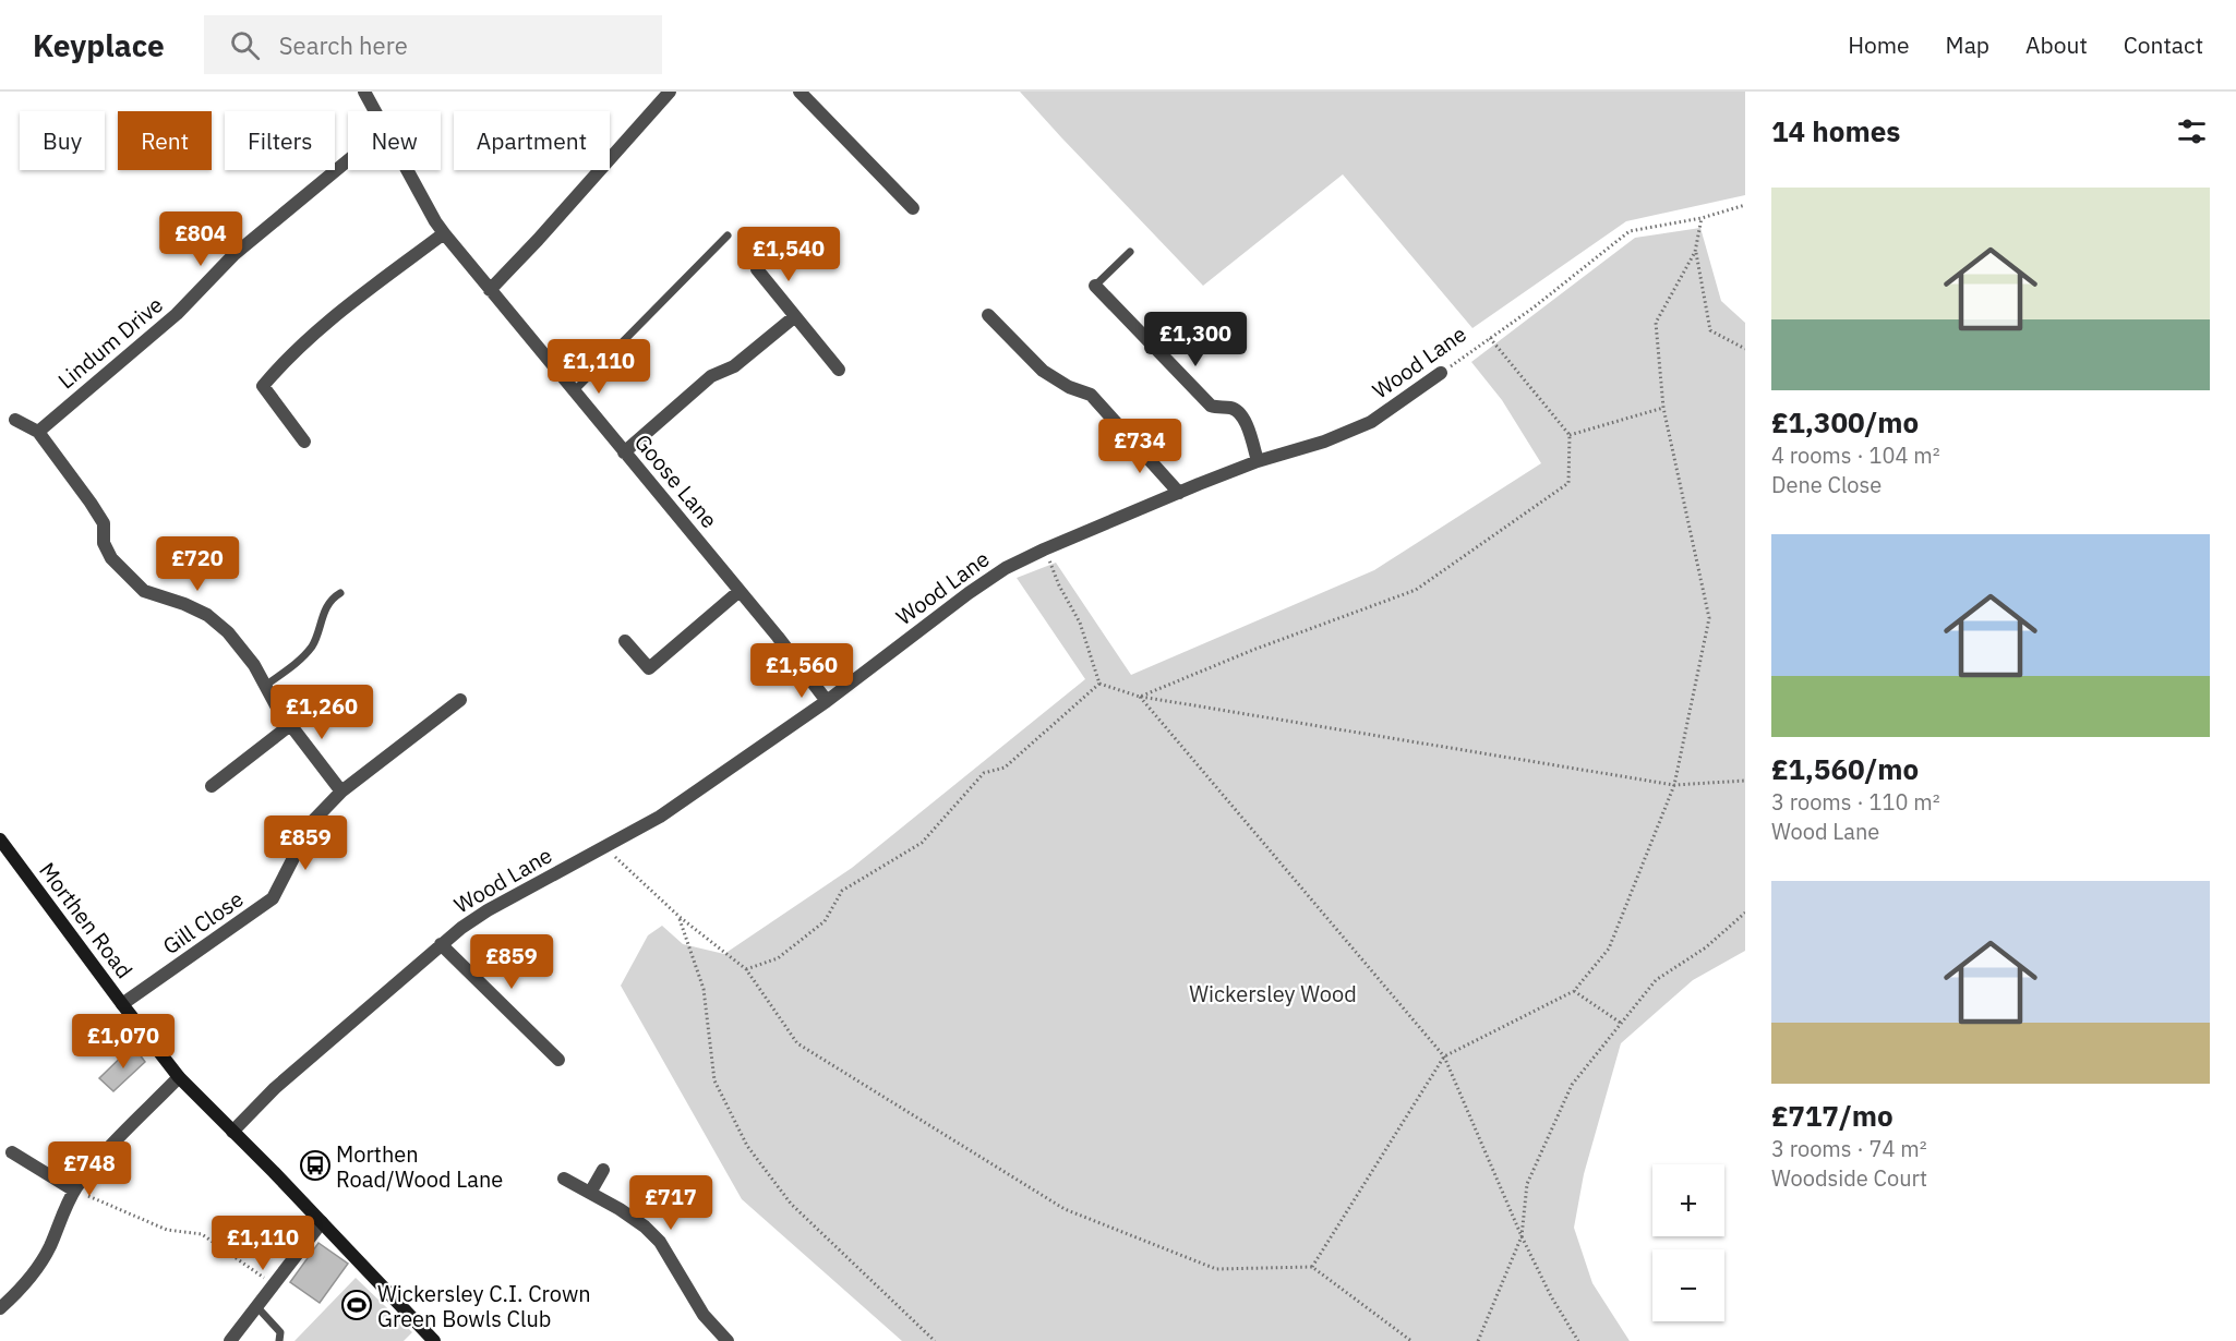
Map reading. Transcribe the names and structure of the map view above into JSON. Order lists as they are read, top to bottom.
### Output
{
  "streets": {
    "main road": ["Morthen Road"],
    "street": [
      "Lindum Drive",
      "Wood Lane",
      "Goose Lane",
      "Gill Close"
    ]
  },
  "crossings": [
    ["Wood Lane", "Goose Lane"],
    ["Wood Lane", "Morthen Road"],
    ["Morthen Road", "Gill Close"]
  ],
  "parks": ["Wickersley Wood"],
  "places": {
    "bus stop": ["Morthen Road/Wood Lane"],
    "sports": ["Wickersley C.I. Crown Green Bowls Club"]
  },
  "page": {
    "header": "Keyplace",
    "search": "Search here",
    "nav": [
      "Home",
      "Map",
      "About",
      "Contact"
    ],
    "heading": "14 homes",
    "chip": [
      "Buy",
      "Rent",
      "Filters",
      "New",
      "Apartment"
    ],
    "list": [
      {
        "name": "£1,300/mo",
        "note": "4 rooms · 104 m² · Dene Close"
      },
      {
        "name": "£1,560/mo",
        "note": "3 rooms · 110 m² · Wood Lane"
      },
      {
        "name": "£717/mo",
        "note": "3 rooms · 74 m² · Woodside Court"
      }
    ],
    "price": [
      "£804",
      "£1,540",
      "£1,300",
      "£1,110",
      "£734",
      "£720",
      "£1,560",
      "£1,260",
      "£859",
      "£859",
      "£1,070",
      "£748",
      "£717",
      "£1,110"
    ],
    "map_buttons": ["+", "−"]
  }
}
